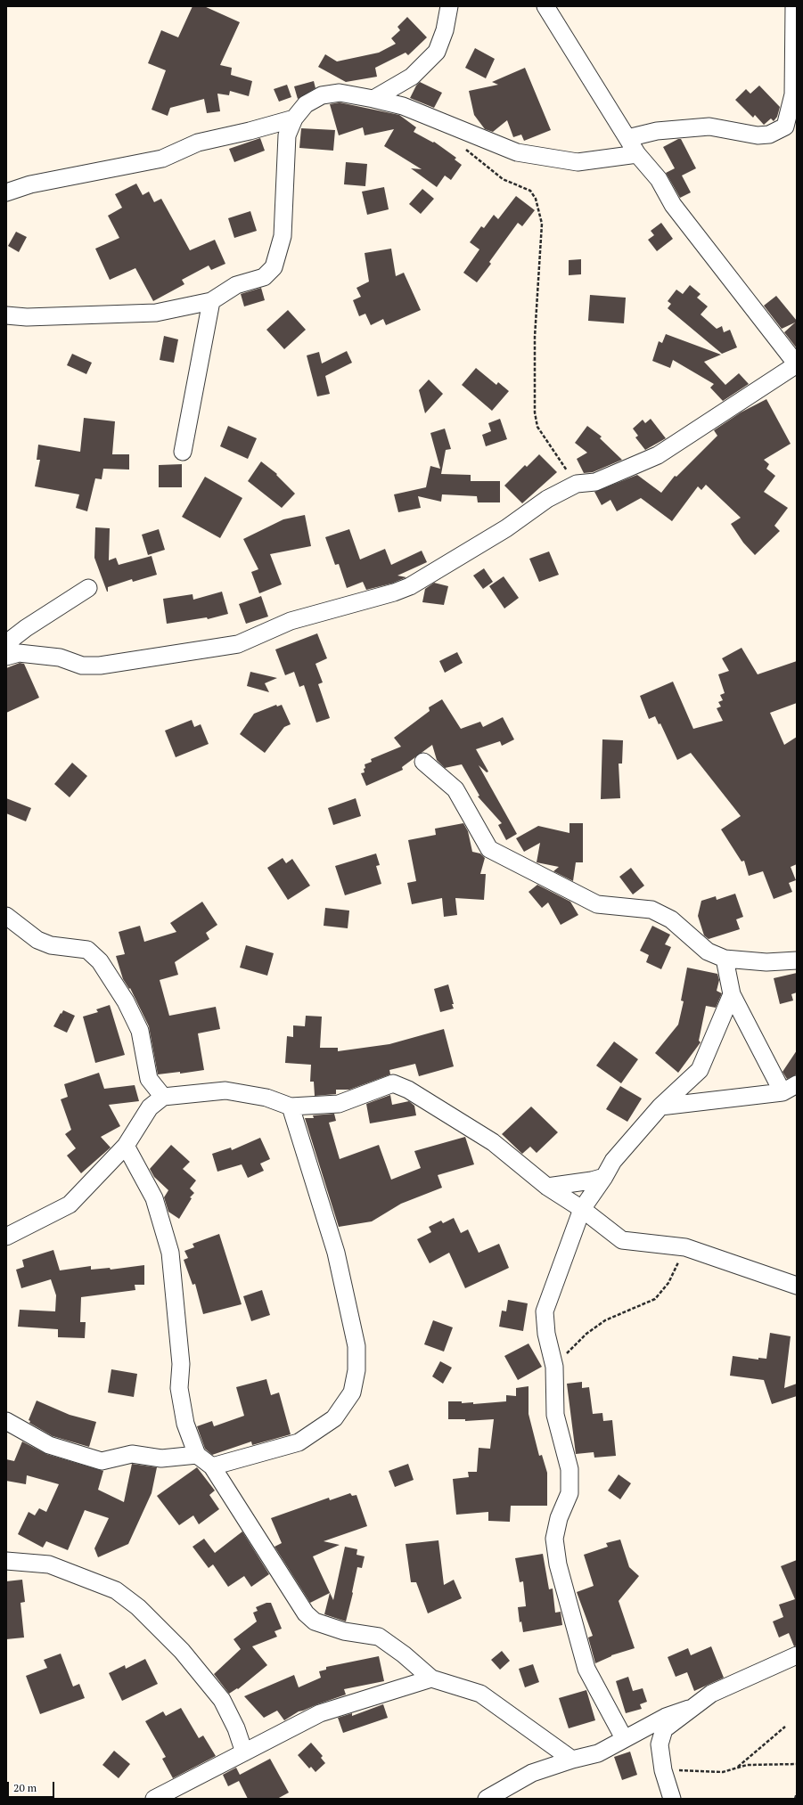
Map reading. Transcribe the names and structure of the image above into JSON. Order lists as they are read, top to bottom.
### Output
{
  "scale_bar": "20 m"
}
